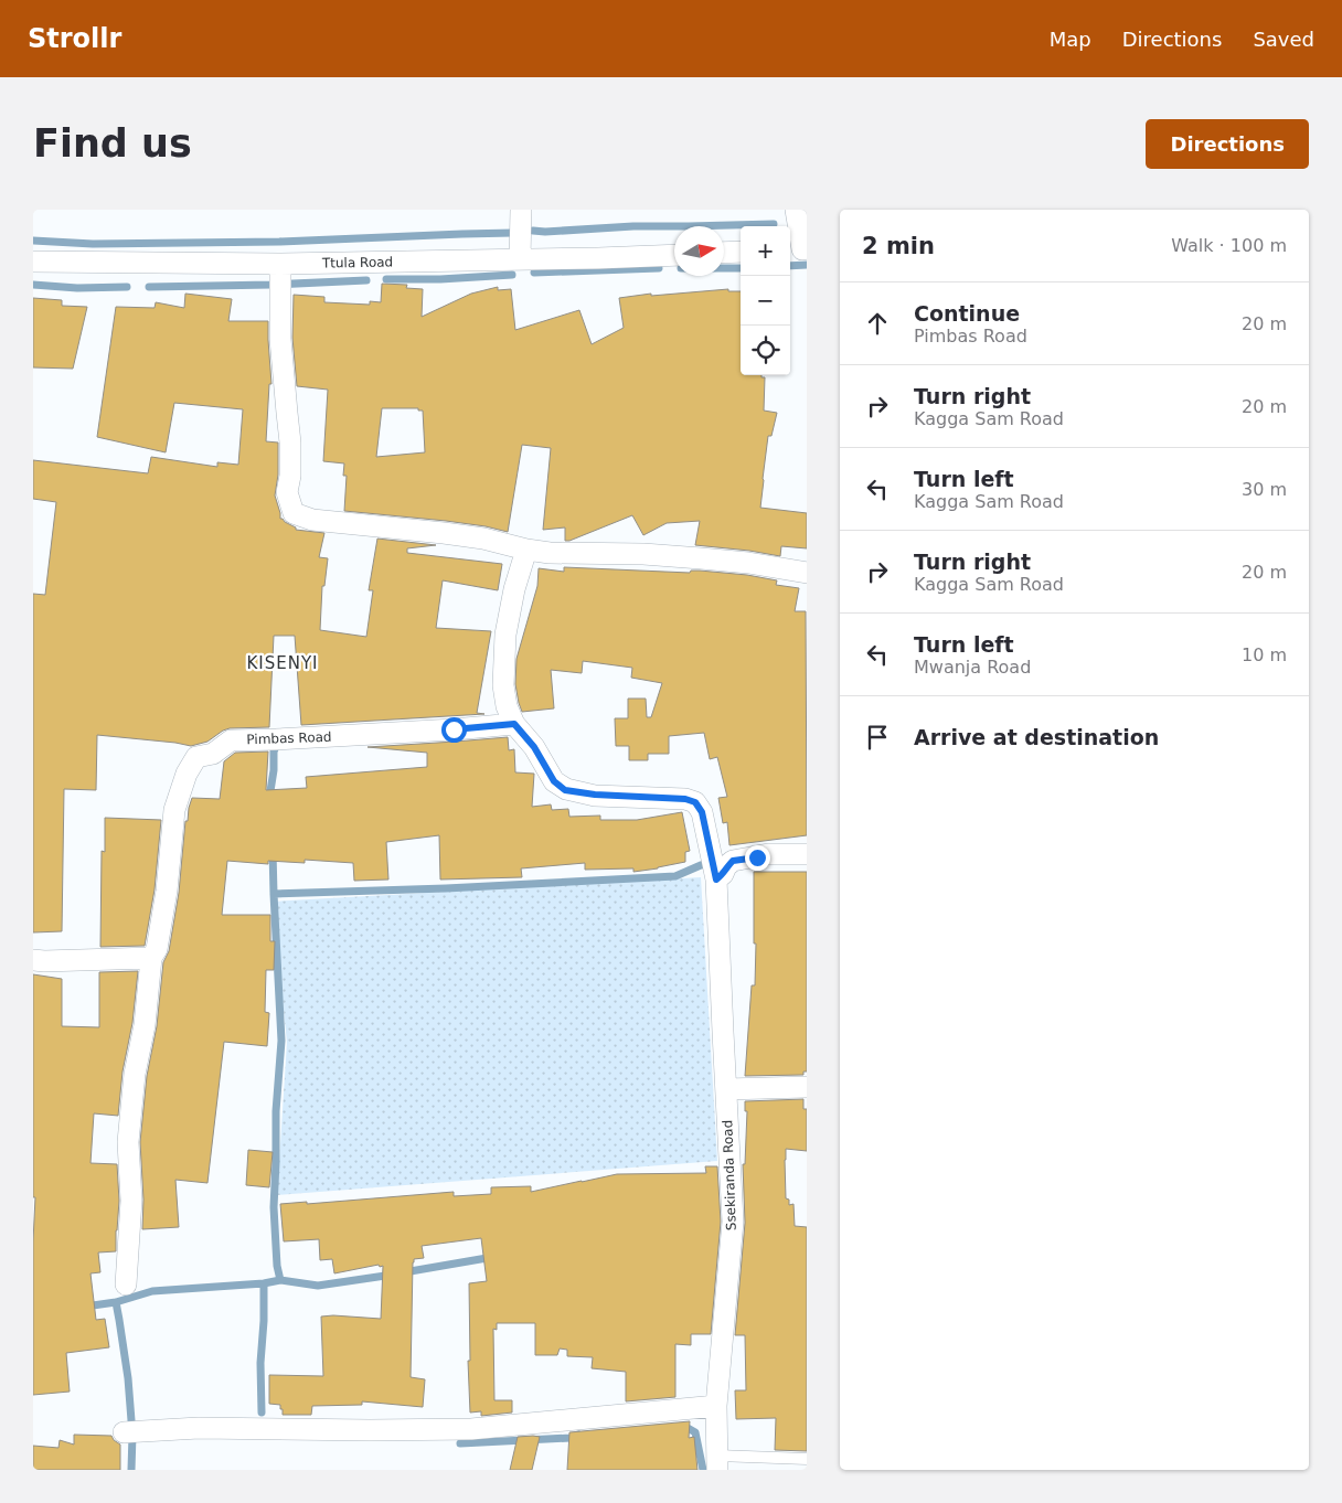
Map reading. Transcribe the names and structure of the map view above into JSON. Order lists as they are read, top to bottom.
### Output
{
  "streets": {
    "street": ["Ttula Road", "Pimbas Road", "Ssekiranda Road"]
  },
  "crossings": [
    ["Pimbas Road", "Ssekiranda Road"]
  ],
  "districts": ["KISENYI"],
  "north": "right",
  "page": {
    "header": "Strollr",
    "nav": ["Map", "Directions", "Saved"],
    "buttons": "Directions",
    "title": "Find us",
    "heading": ["2 min", "Walk · 100 m"],
    "map_buttons": ["+", "−"],
    "list": [
      ["Continue", "Pimbas Road", "20 m"],
      ["Turn right", "Kagga Sam Road", "20 m"],
      ["Turn left", "Kagga Sam Road", "30 m"],
      ["Turn right", "Kagga Sam Road", "20 m"],
      ["Turn left", "Mwanja Road", "10 m"],
      "Arrive at destination"
    ]
  }
}
